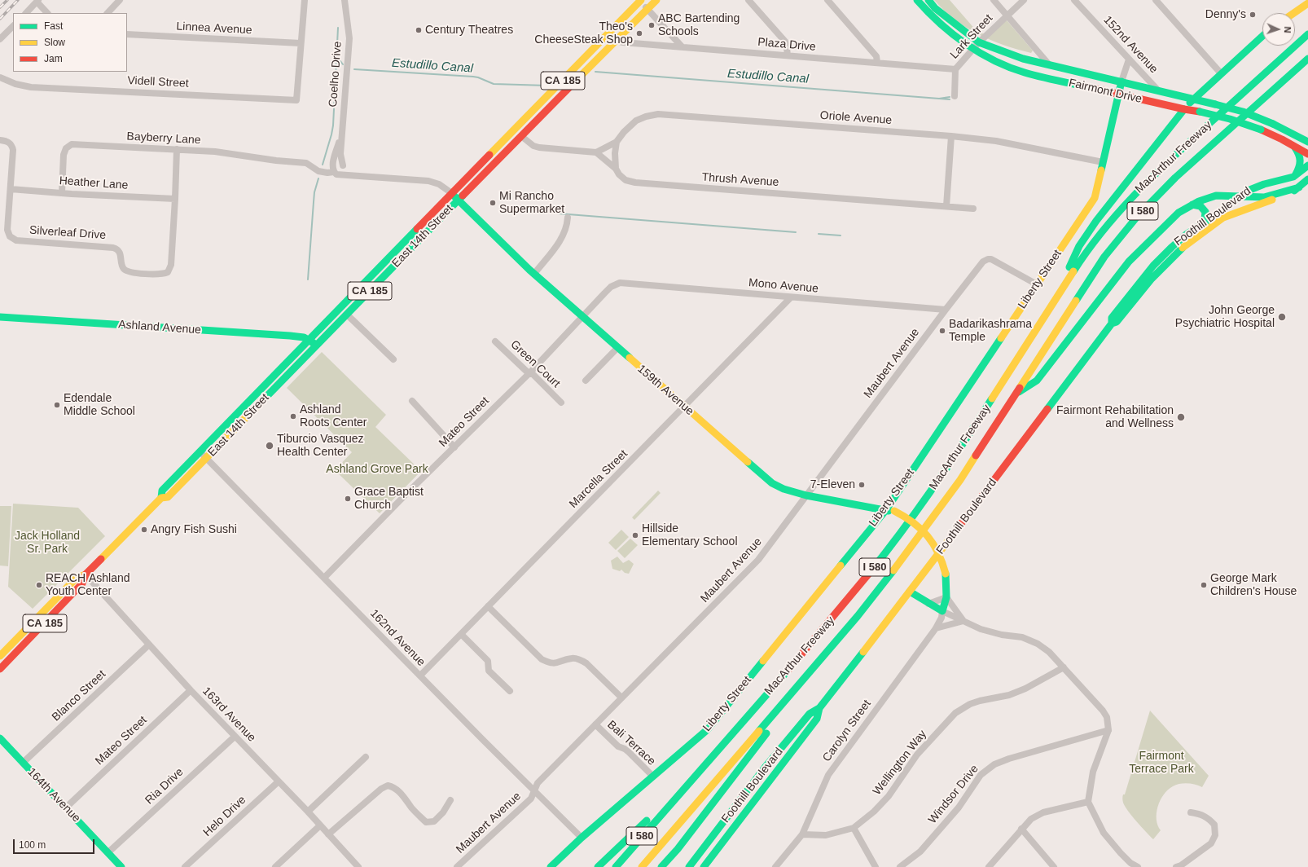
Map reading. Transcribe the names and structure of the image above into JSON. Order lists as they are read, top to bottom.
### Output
{
  "streets": {
    "main road": [
      "CA 185",
      "Fairmont Drive",
      "MacArthur Freeway",
      "I 580",
      "Foothill Boulevard",
      "East 14th Street",
      "Liberty Street",
      "Ashland Avenue",
      "159th Avenue",
      "164th Avenue"
    ],
    "street": [
      "Linnea Avenue",
      "Lark Street",
      "Plaza Drive",
      "152nd Avenue",
      "Coelho Drive",
      "Videll Street",
      "Oriole Avenue",
      "Bayberry Lane",
      "Thrush Avenue",
      "Heather Lane",
      "Silverleaf Drive",
      "Mono Avenue",
      "Maubert Avenue",
      "Green Court",
      "Mateo Street",
      "Marcella Street",
      "162nd Avenue",
      "Blanco Street",
      "163rd Avenue",
      "Carolyn Street",
      "Bali Terrace",
      "Wellington Way",
      "Ria Drive",
      "Windsor Drive",
      "Helo Drive"
    ]
  },
  "crossings": [
    ["Linnea Avenue", "Videll Street"],
    ["Lark Street", "Plaza Drive"],
    ["Lark Street", "Fairmont Drive"],
    ["Plaza Drive", "East 14th Street"],
    ["152nd Avenue", "Fairmont Drive"],
    ["152nd Avenue", "Liberty Street"],
    ["Coelho Drive", "159th Avenue"],
    ["Fairmont Drive", "Liberty Street"],
    ["Oriole Avenue", "Thrush Avenue"],
    ["Oriole Avenue", "Liberty Street"],
    ["Bayberry Lane", "Heather Lane"],
    ["Bayberry Lane", "Silverleaf Drive"],
    ["Bayberry Lane", "159th Avenue"],
    ["Heather Lane", "Silverleaf Drive"],
    ["East 14th Street", "Ashland Avenue"],
    ["East 14th Street", "159th Avenue"],
    ["East 14th Street", "162nd Avenue"],
    ["East 14th Street", "163rd Avenue"],
    ["Liberty Street", "Maubert Avenue"],
    ["Liberty Street", "159th Avenue"],
    ["Liberty Street", "162nd Avenue"],
    ["Liberty Street", "Bali Terrace"],
    ["Mono Avenue", "Maubert Avenue"],
    ["Mono Avenue", "Mateo Street"],
    ["Mono Avenue", "Marcella Street"],
    ["Maubert Avenue", "159th Avenue"],
    ["Maubert Avenue", "162nd Avenue"],
    ["Maubert Avenue", "Bali Terrace"],
    ["Green Court", "Mateo Street"],
    ["159th Avenue", "Mateo Street"],
    ["159th Avenue", "Marcella Street"],
    ["159th Avenue", "Carolyn Street"],
    ["Mateo Street", "162nd Avenue"],
    ["Mateo Street", "163rd Avenue"],
    ["Mateo Street", "164th Avenue"],
    ["Marcella Street", "162nd Avenue"],
    ["Blanco Street", "163rd Avenue"],
    ["Blanco Street", "164th Avenue"],
    ["163rd Avenue", "Ria Drive"],
    ["163rd Avenue", "Helo Drive"],
    ["Carolyn Street", "Wellington Way"],
    ["Ria Drive", "164th Avenue"]
  ],
  "water": ["Estudillo Canal"],
  "parks": ["Ashland Grove Park", "Jack Holland Sr. Park", "Fairmont Terrace Park"],
  "places": [
    "Denny's",
    "ABC Bartending Schools",
    "Century Theatres",
    "Theo's CheeseSteak Shop",
    "Mi Rancho Supermarket",
    "John George Psychiatric Hospital",
    "Badarikashrama Temple",
    "Edendale Middle School",
    "Ashland Roots Center",
    "Fairmont Rehabilitation and Wellness",
    "Tiburcio Vasquez Health Center",
    "7-Eleven",
    "Grace Baptist Church",
    "Angry Fish Sushi",
    "Hillside Elementary School",
    "REACH Ashland Youth Center",
    "George Mark Children's House"
  ],
  "legend": ["Fast", "Slow", "Jam"],
  "scale_bar": "100 m",
  "north": "right"
}
